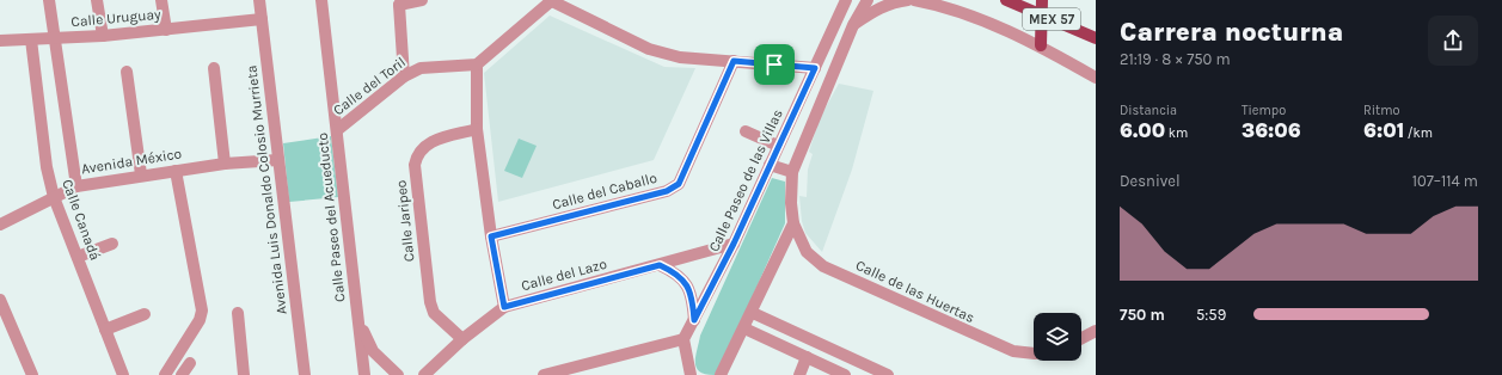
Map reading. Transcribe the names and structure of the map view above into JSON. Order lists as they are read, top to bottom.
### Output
{
  "streets": {
    "main road": ["MEX 57"],
    "street": [
      "Calle Uruguay",
      "Calle del Toril",
      "Avenida México",
      "Calle Paseo de las Villas",
      "Avenida Luis Donaldo Colosio Murrieta",
      "Calle del Caballo",
      "Calle Paseo del Acueducto",
      "Calle Canadá",
      "Calle Jaripeo",
      "Calle del Lazo",
      "Calle de las Huertas"
    ]
  },
  "crossings": [
    ["Calle Uruguay", "Avenida Luis Donaldo Colosio Murrieta"],
    ["Calle Uruguay", "Calle Canadá"],
    ["Calle del Toril", "Calle Paseo del Acueducto"],
    ["Avenida México", "Avenida Luis Donaldo Colosio Murrieta"],
    ["Avenida México", "Calle Canadá"],
    ["Calle Paseo de las Villas", "Calle del Lazo"],
    ["Calle Jaripeo", "Calle del Lazo"]
  ],
  "page": {
    "heading": ["Carrera nocturna", "21:19 · 8 × 750 m"],
    "stats": [
      ["Distancia", "6.00 km"],
      ["Tiempo", "36:06"],
      ["Ritmo", "6:01 /km"]
    ],
    "chart": ["Desnivel", "107–114 m"],
    "list": [
      {
        "name": "750 m",
        "note": "5:59"
      }
    ]
  }
}
